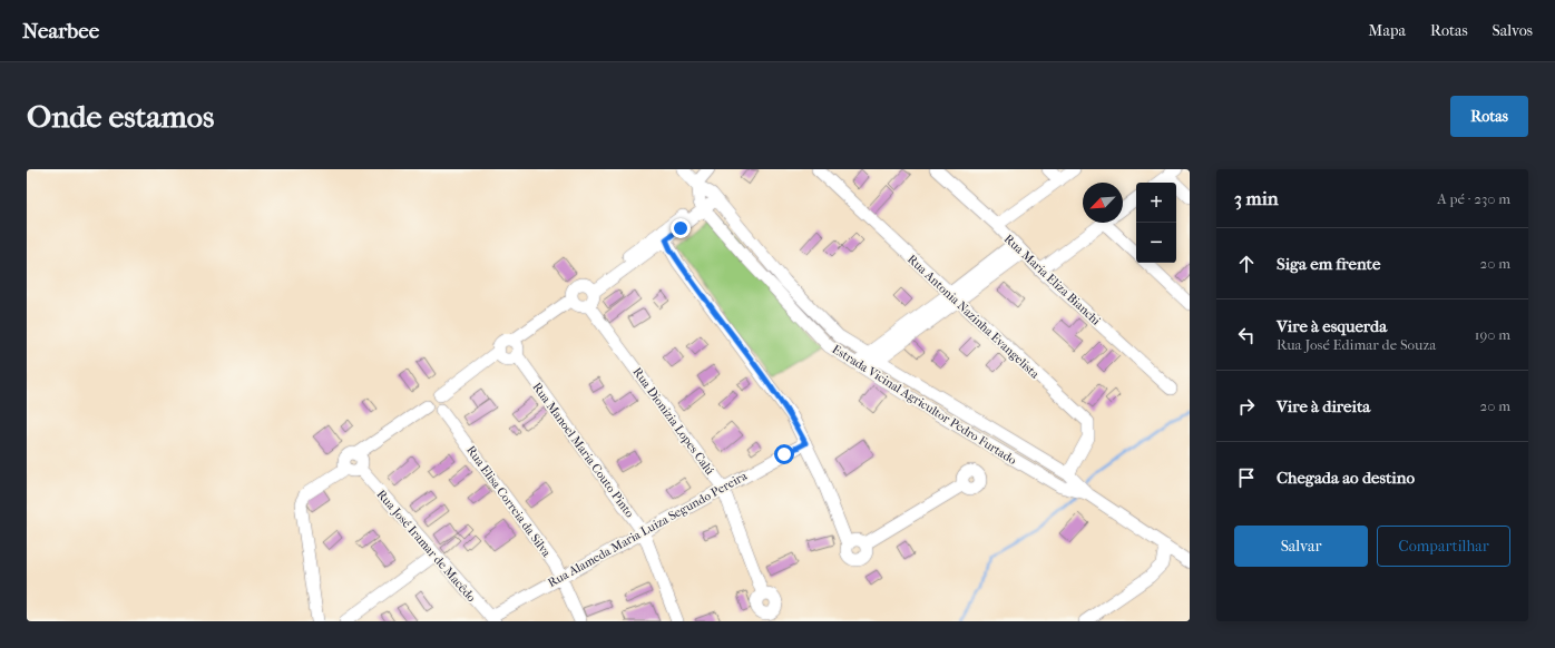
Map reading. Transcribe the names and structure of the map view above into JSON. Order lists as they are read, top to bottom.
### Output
{
  "streets": {
    "street": [
      "Rua Maria Eliza Bianchi",
      "Rua Antonia Nazinha Evangelista",
      "Estrada Vicinal Agricultor Pedro Furtado",
      "Rua Dionizia Lopes Calú",
      "Rua Manoel Maria Couto Pinto",
      "Rua Elisa Correia da Silva",
      "Rua Alameda Maria Luiza Segundo Pereira",
      "Rua José Iramar de Macêdo"
    ]
  },
  "crossings": [
    ["Rua Antonia Nazinha Evangelista", "Estrada Vicinal Agricultor Pedro Furtado"],
    ["Rua Dionizia Lopes Calú", "Rua Alameda Maria Luiza Segundo Pereira"],
    ["Rua Manoel Maria Couto Pinto", "Rua Alameda Maria Luiza Segundo Pereira"],
    ["Rua Elisa Correia da Silva", "Rua Alameda Maria Luiza Segundo Pereira"],
    ["Rua Alameda Maria Luiza Segundo Pereira", "Rua José Iramar de Macêdo"]
  ],
  "north": "bottom left",
  "page": {
    "header": "Nearbee",
    "nav": ["Mapa", "Rotas", "Salvos"],
    "buttons": [
      "Rotas",
      ["Salvar", "Compartilhar"]
    ],
    "title": "Onde estamos",
    "heading": ["3 min", "A pé · 230 m"],
    "map_buttons": ["+", "−"],
    "list": [
      ["Siga em frente", "20 m"],
      ["Vire à esquerda", "Rua José Edimar de Souza", "190 m"],
      ["Vire à direita", "20 m"],
      "Chegada ao destino"
    ]
  }
}
